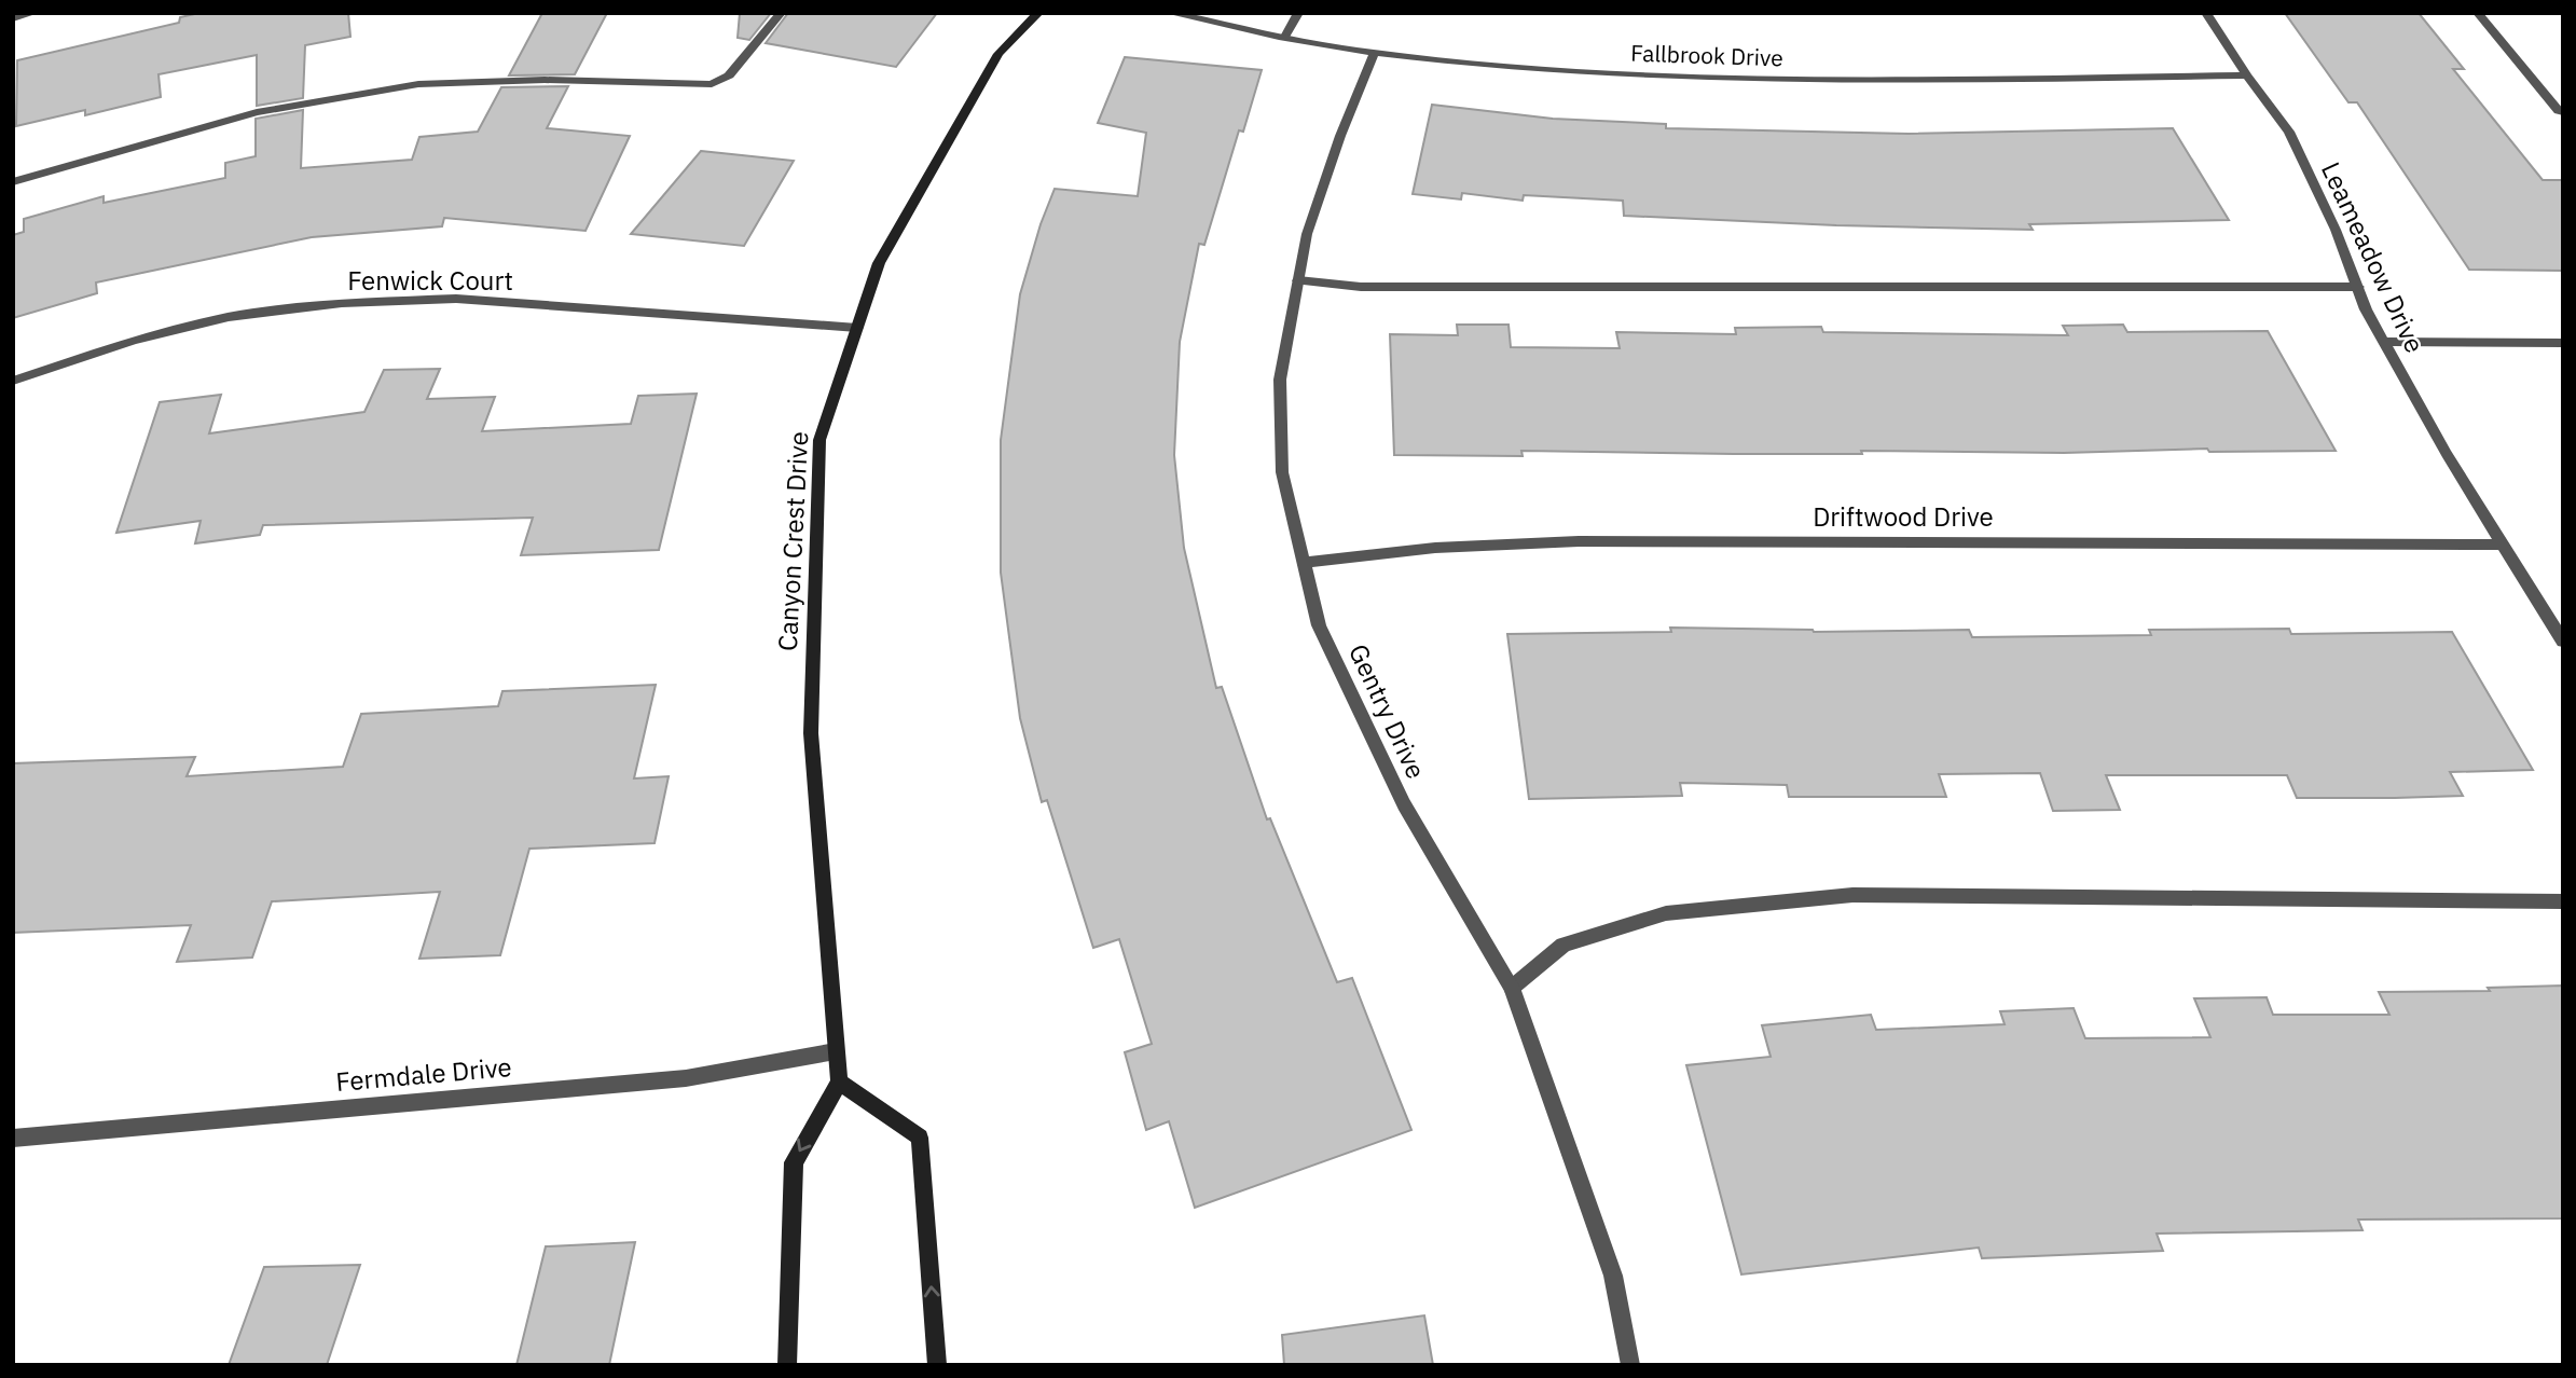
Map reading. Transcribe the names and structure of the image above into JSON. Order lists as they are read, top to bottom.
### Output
{
  "streets": {
    "street": [
      "Fallbrook Drive",
      "Leameadow Drive",
      "Fenwick Court",
      "Driftwood Drive",
      "Canyon Crest Drive",
      "Gentry Drive",
      "Fermdale Drive"
    ]
  },
  "crossings": [
    ["Fallbrook Drive", "Leameadow Drive"],
    ["Fallbrook Drive", "Gentry Drive"],
    ["Leameadow Drive", "Driftwood Drive"],
    ["Fenwick Court", "Canyon Crest Drive"],
    ["Driftwood Drive", "Gentry Drive"],
    ["Canyon Crest Drive", "Fermdale Drive"]
  ]
}
